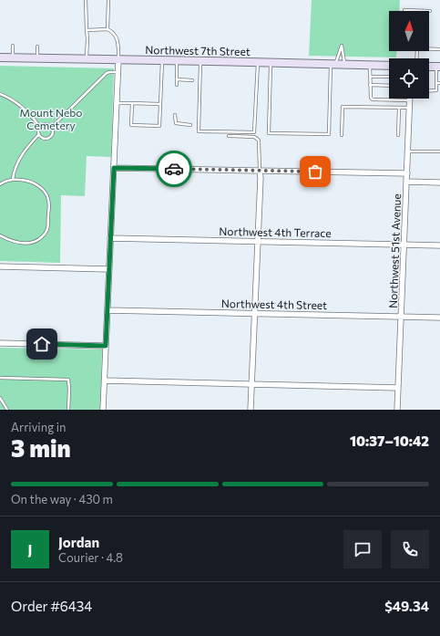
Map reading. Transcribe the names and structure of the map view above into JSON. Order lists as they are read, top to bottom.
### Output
{
  "streets": {
    "main road": ["Northwest 7th Street"],
    "street": ["Northwest 4th Terrace", "Northwest 51st Avenue", "Northwest 4th Street"]
  },
  "crossings": [
    ["Northwest 4th Terrace", "Northwest 51st Avenue"],
    ["Northwest 51st Avenue", "Northwest 4th Street"]
  ],
  "parks": ["Mount Nebo Cemetery"],
  "north": "top",
  "page": {
    "heading": ["3 min", "Arriving in", "10:37–10:42"],
    "panel": [
      "Jordan",
      "Courier · 4.8",
      "Order #6434",
      "$49.34"
    ],
    "bar": "On the way · 430 m",
    "round": "J"
  }
}
